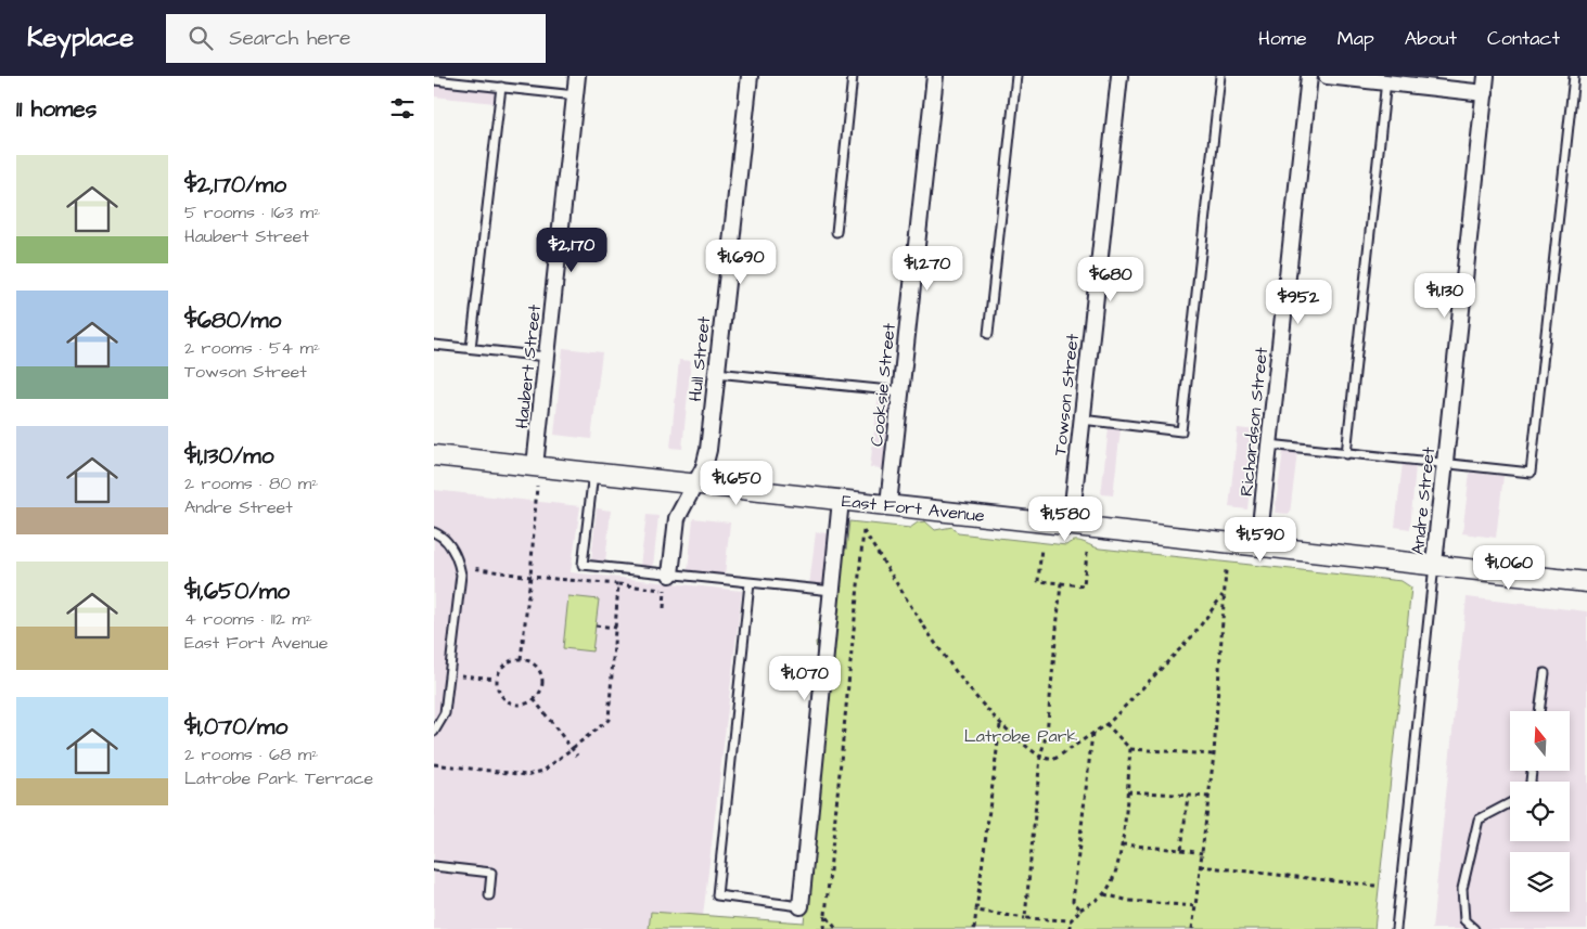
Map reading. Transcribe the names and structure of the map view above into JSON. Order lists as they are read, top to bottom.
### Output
{
  "streets": {
    "street": [
      "Hull Street",
      "Haubert Street",
      "Cooksie Street",
      "Towson Street",
      "Richardson Street",
      "Andre Street",
      "East Fort Avenue"
    ]
  },
  "crossings": [
    ["Hull Street", "East Fort Avenue"],
    ["Haubert Street", "East Fort Avenue"],
    ["Cooksie Street", "East Fort Avenue"],
    ["Towson Street", "East Fort Avenue"],
    ["Richardson Street", "East Fort Avenue"],
    ["Andre Street", "East Fort Avenue"]
  ],
  "parks": ["Latrobe Park"],
  "north": "top",
  "page": {
    "header": "Keyplace",
    "search": "Search here",
    "nav": [
      "Home",
      "Map",
      "About",
      "Contact"
    ],
    "heading": "11 homes",
    "list": [
      {
        "name": "$2,170/mo",
        "note": "5 rooms · 163 m² · Haubert Street"
      },
      {
        "name": "$680/mo",
        "note": "2 rooms · 54 m² · Towson Street"
      },
      {
        "name": "$1,130/mo",
        "note": "2 rooms · 80 m² · Andre Street"
      },
      {
        "name": "$1,650/mo",
        "note": "4 rooms · 112 m² · East Fort Avenue"
      },
      {
        "name": "$1,070/mo",
        "note": "2 rooms · 68 m² · Latrobe Park Terrace"
      }
    ],
    "price": [
      "$2,170",
      "$1,690",
      "$1,270",
      "$680",
      "$1,130",
      "$952",
      "$1,650",
      "$1,580",
      "$1,590",
      "$1,060",
      "$1,070"
    ]
  }
}
